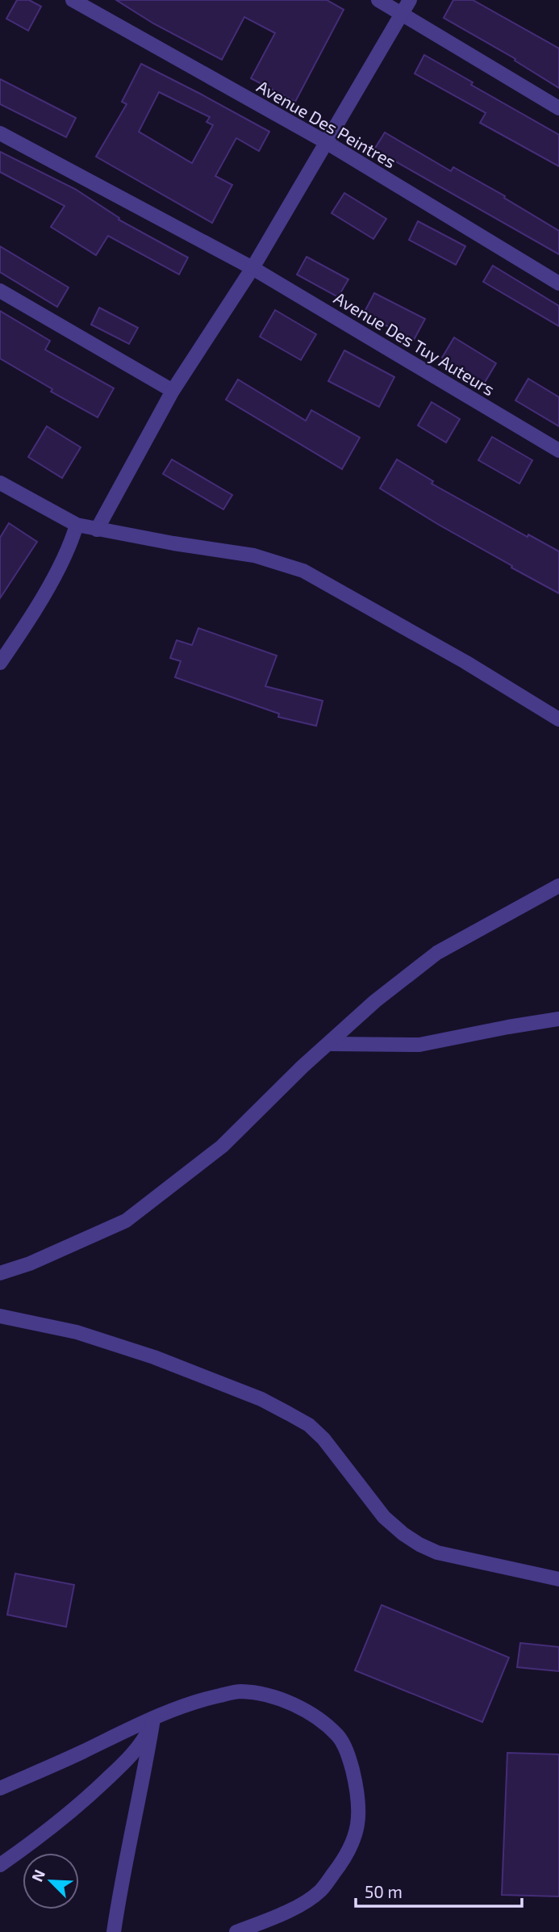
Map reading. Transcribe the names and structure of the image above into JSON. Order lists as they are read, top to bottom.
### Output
{
  "streets": {
    "street": ["Avenue Des Peintres", "Avenue Des Tuy Auteurs"]
  },
  "scale_bar": "50 m",
  "north": "top left"
}
